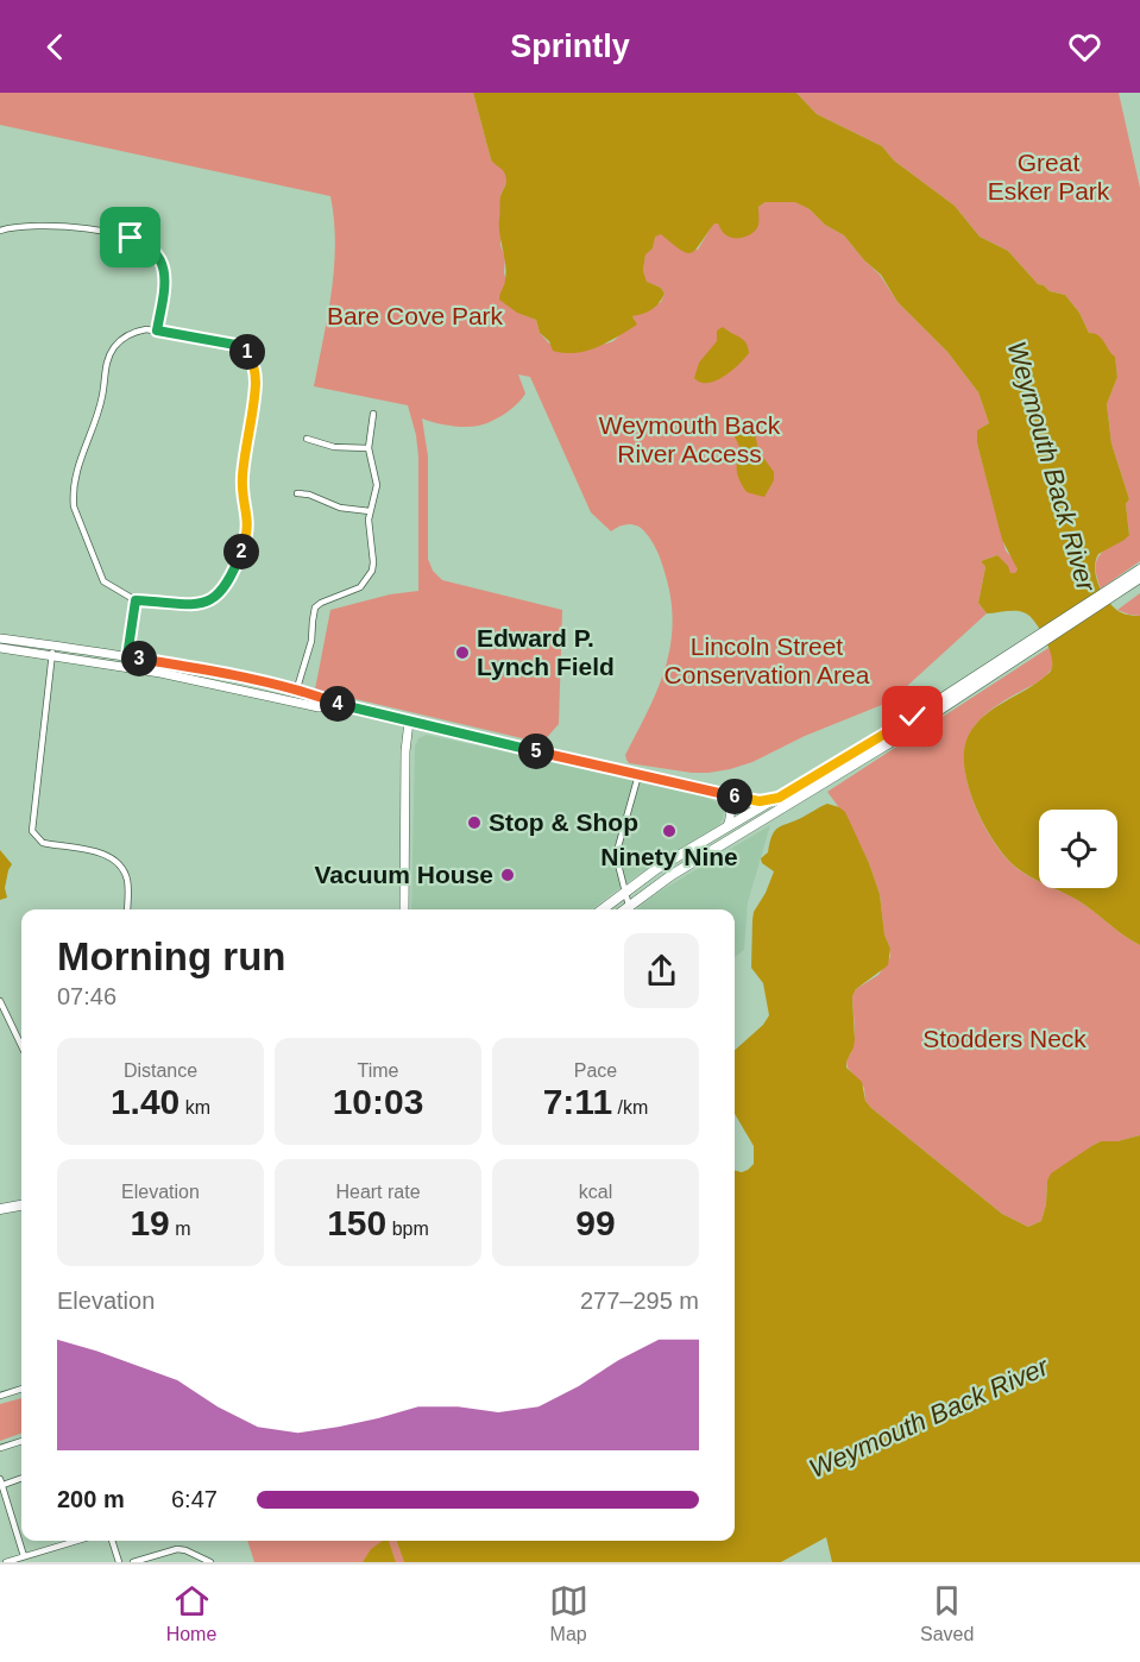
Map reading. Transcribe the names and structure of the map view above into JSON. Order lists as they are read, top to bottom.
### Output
{
  "water": ["Weymouth Back River"],
  "parks": [
    "Great Esker Park",
    "Bare Cove Park",
    "Weymouth Back River Access",
    "Lincoln Street Conservation Area",
    "Stodders Neck"
  ],
  "places": [
    "Edward P. Lynch Field",
    "Stop & Shop",
    "Ninety Nine",
    "Vacuum House"
  ],
  "page": {
    "header": "Sprintly",
    "pins": [
      "1",
      "2",
      "3",
      "4",
      "5",
      "6"
    ],
    "heading": ["Morning run", "07:46"],
    "stats": [
      ["Distance", "1.40 km"],
      ["Time", "10:03"],
      ["Pace", "7:11 /km"],
      ["Elevation", "19 m"],
      ["Heart rate", "150 bpm"],
      ["kcal", "99"]
    ],
    "chart": ["Elevation", "277–295 m"],
    "list": [
      {
        "name": "200 m",
        "note": "6:47"
      }
    ],
    "tabs": ["Home", "Map", "Saved"]
  }
}
